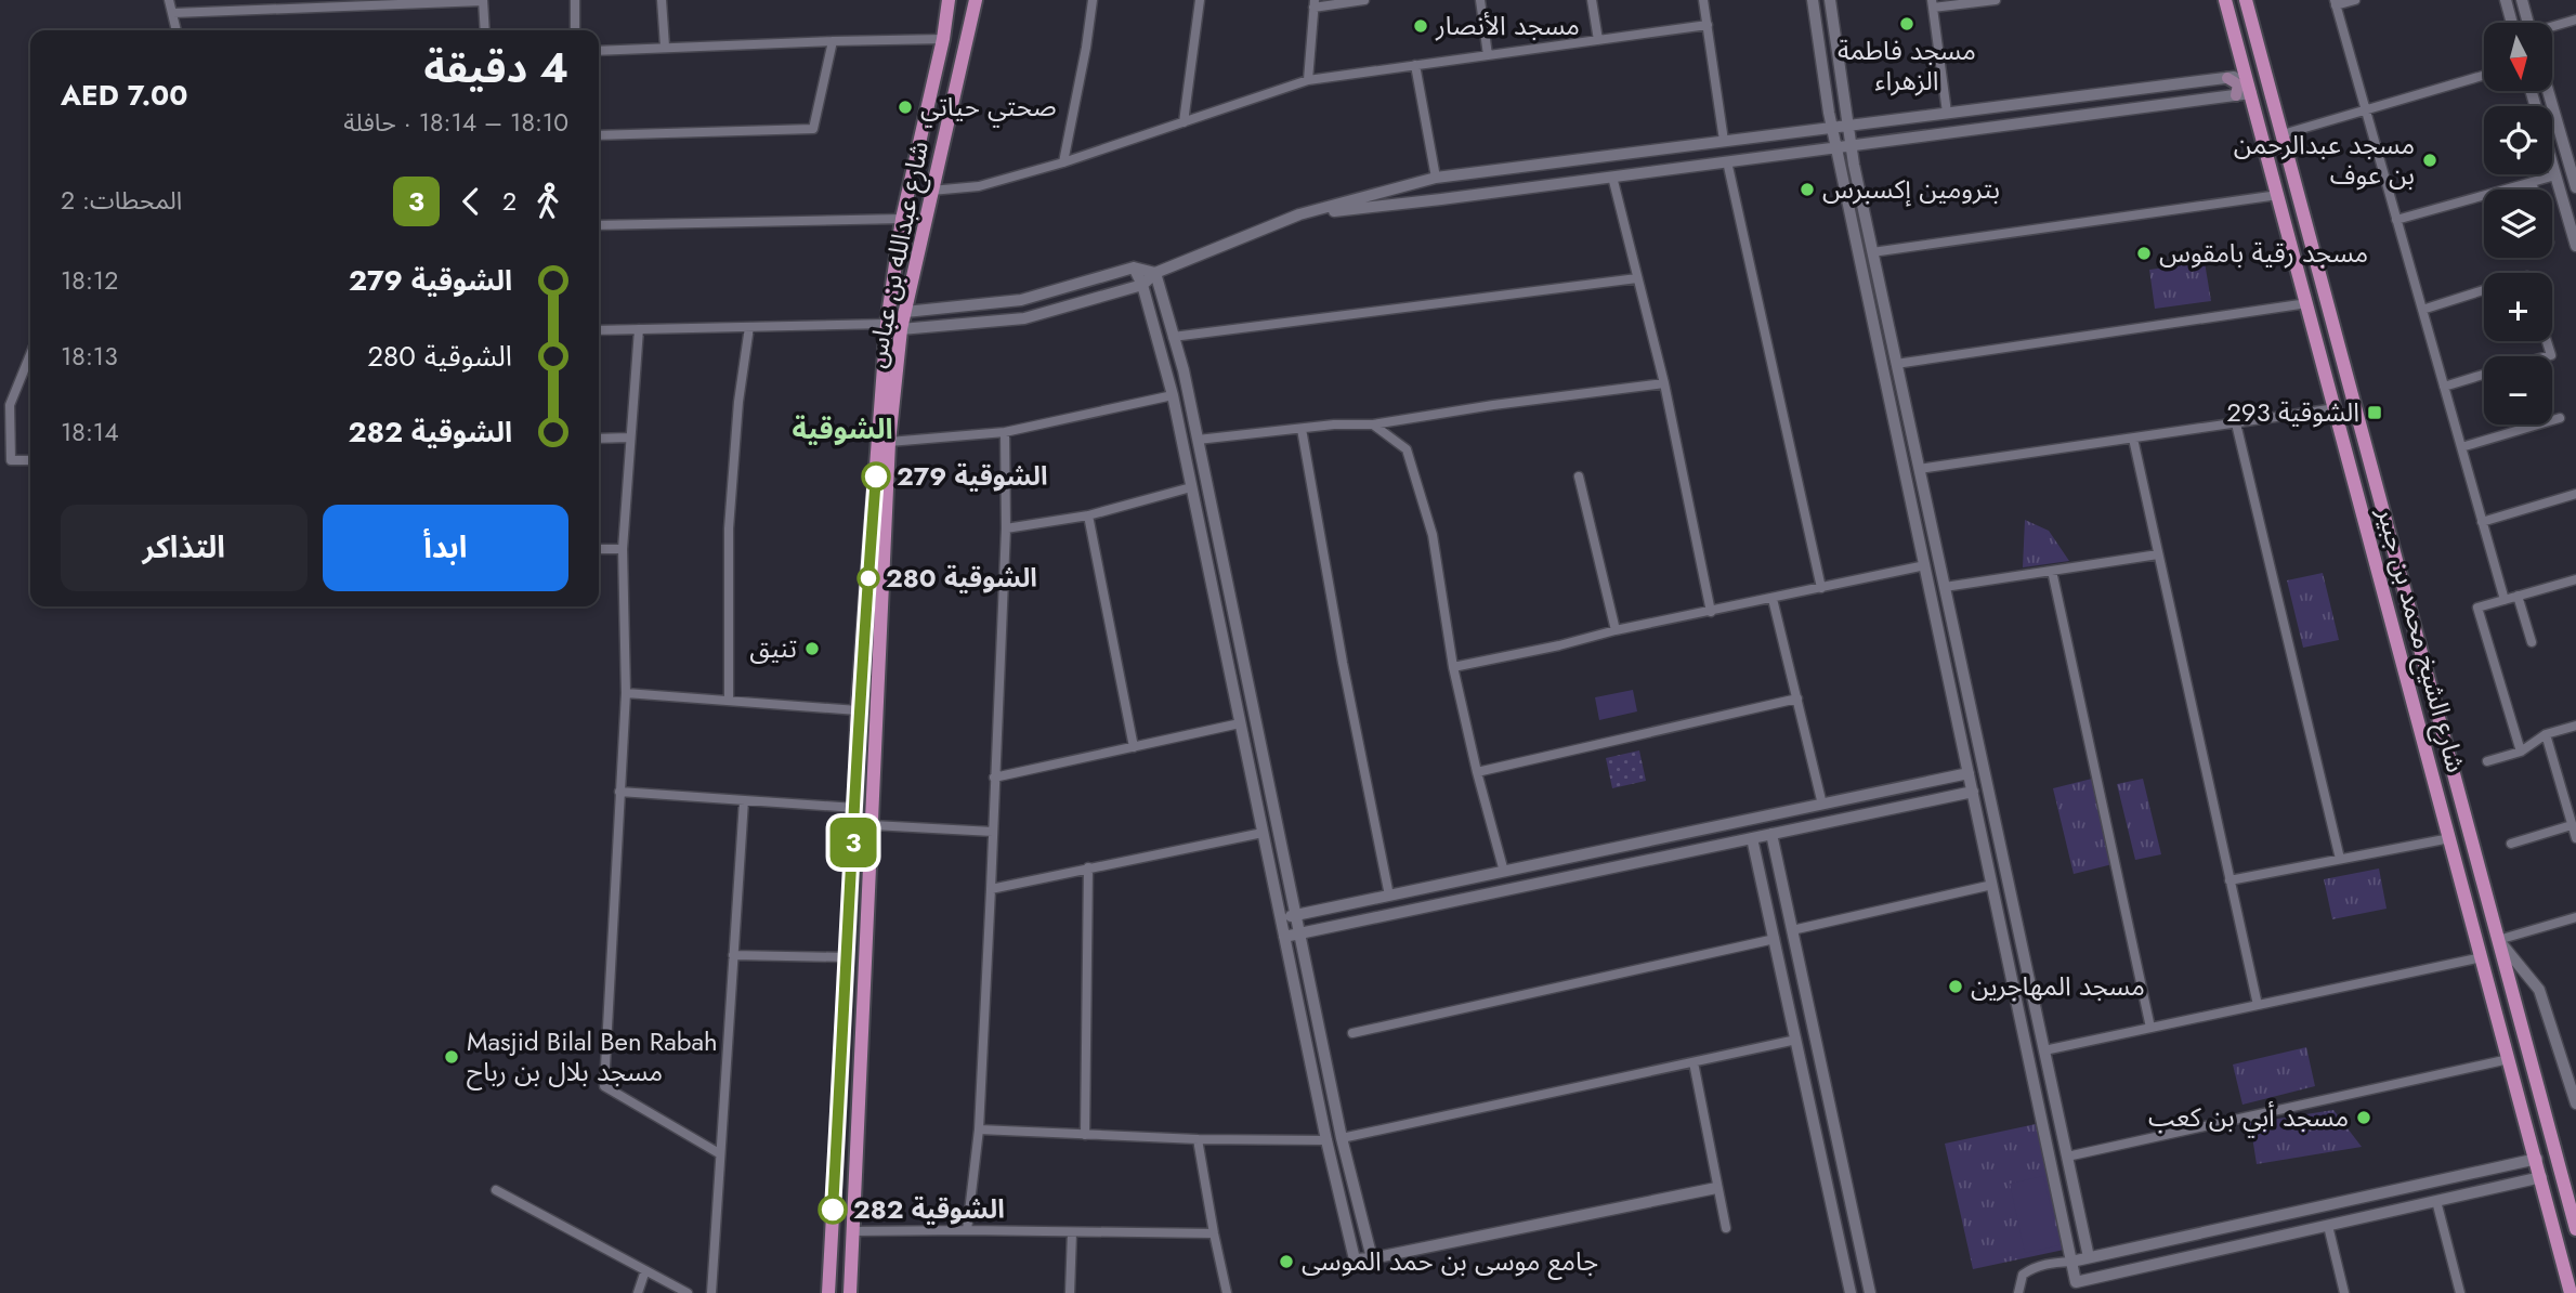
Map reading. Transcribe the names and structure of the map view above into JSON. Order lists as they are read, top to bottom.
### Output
{
  "streets": {
    "main road": ["شارع عبدالله بن عباس", "شارع الشيخ محمد بن جبير"]
  },
  "districts": ["الشوقية"],
  "places": {
    "other": [
      "مسجد فاطمة الزهراء",
      "مسجد الأنصار",
      "صحتي حياتي",
      "مسجد عبدالرحمن بن عوف",
      "بترومين إكسبرس",
      "مسجد رقية بامقوس",
      "الشوقية 279",
      "الشوقية 280",
      "تنيق",
      "مسجد المهاجرين",
      "Masjid Bilal Ben Rabah مسجد بلال بن رباح",
      "مسجد أبي بن كعب",
      "الشوقية 282",
      "جامع موسى بن حمد الموسى"
    ],
    "transit": ["الشوقية 293"]
  },
  "lines": ["bus line 3"],
  "north": "bottom",
  "page": {
    "on_map": "3",
    "map_buttons": ["+", "−"],
    "heading": ["4 دقيقة", "18:10 – 18:14 · حافلة", "AED 7.00"],
    "legs": ["2", "3", "المحطات: 2"],
    "list": [
      {
        "name": "الشوقية 279",
        "value": "18:12"
      },
      {
        "name": "الشوقية 280",
        "value": "18:13"
      },
      {
        "name": "الشوقية 282",
        "value": "18:14"
      }
    ],
    "buttons": ["ابدأ", "التذاكر"]
  }
}
